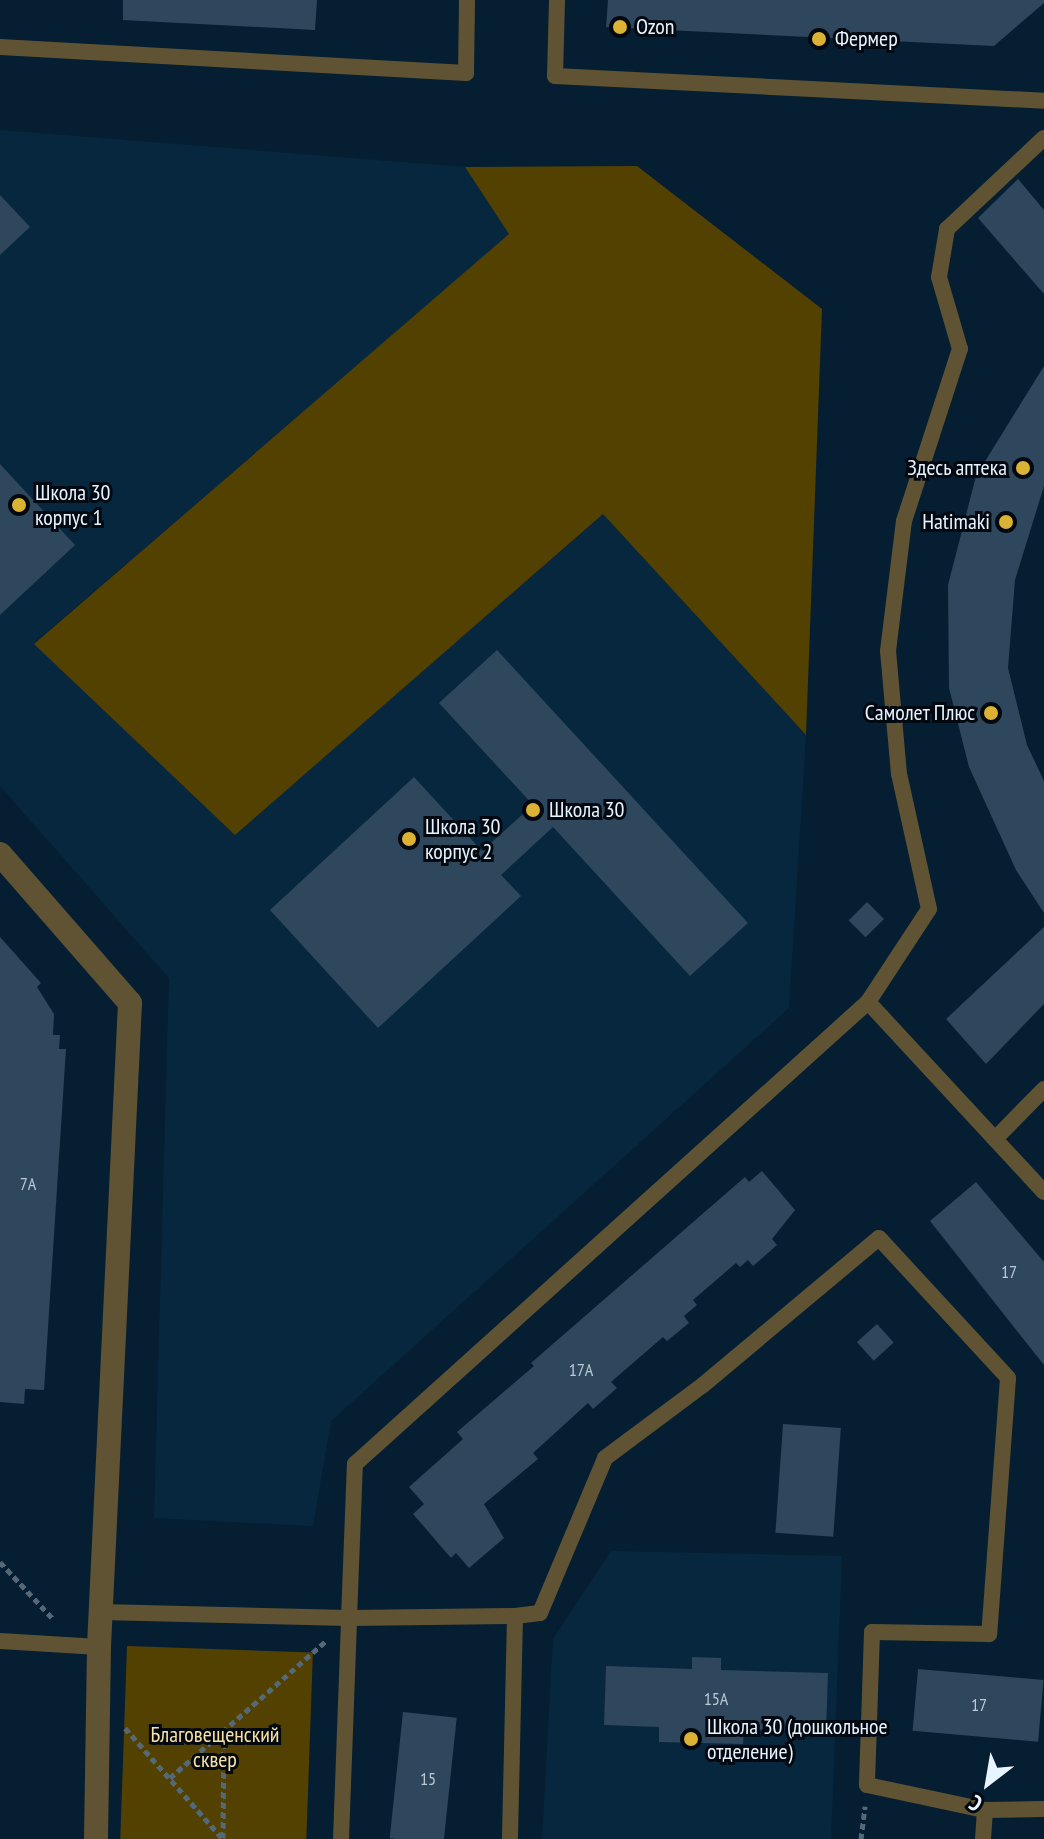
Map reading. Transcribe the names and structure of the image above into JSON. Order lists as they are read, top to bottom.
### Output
{
  "parks": ["Благовещенский сквер"],
  "places": [
    "Ozon",
    "Фермер",
    "Здесь аптека",
    "Школа 30 корпус 1",
    "Hatimaki",
    "Самолет Плюс",
    "Школа 30",
    "Школа 30 корпус 2",
    "Школа 30 (дошкольное отделение)"
  ],
  "house_numbers": [
    "7А",
    "17",
    "17А",
    "15А",
    "17",
    "15"
  ],
  "north": "bottom left"
}
